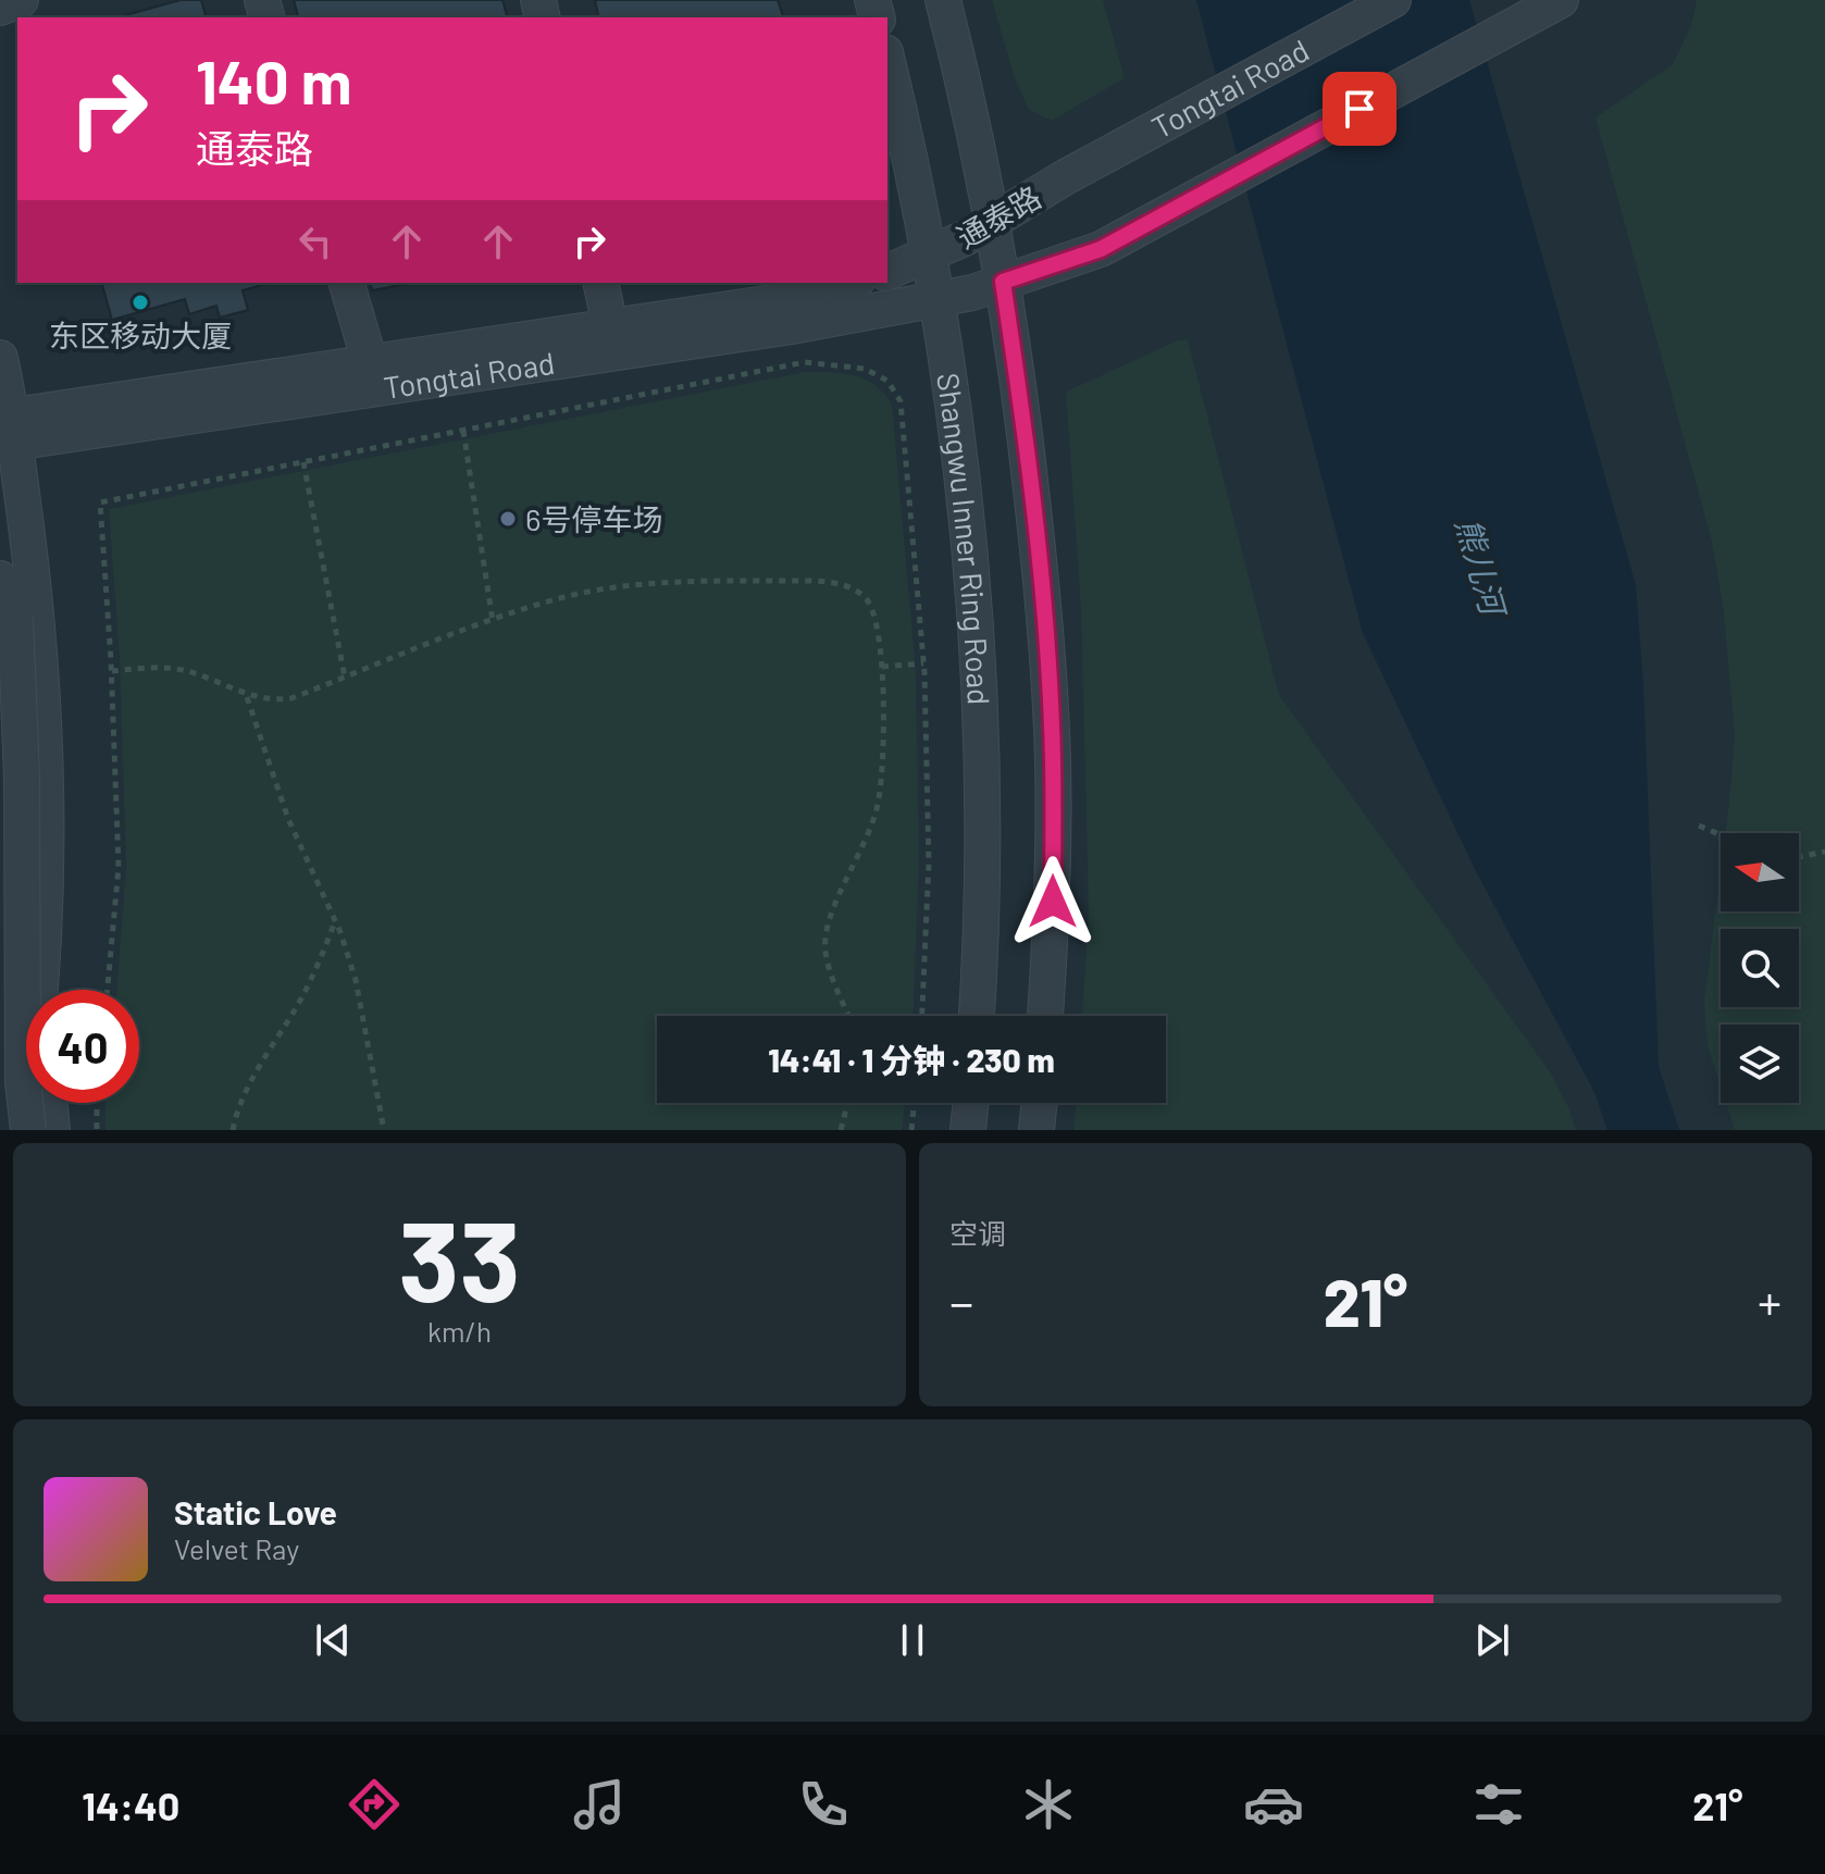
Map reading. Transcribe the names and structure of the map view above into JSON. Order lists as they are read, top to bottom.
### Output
{
  "streets": {
    "street": ["Tongtai Road", "通泰路", "Shangwu Inner Ring Road"]
  },
  "crossings": [
    ["Tongtai Road", "通泰路"],
    ["Tongtai Road", "Shangwu Inner Ring Road"],
    ["通泰路", "Shangwu Inner Ring Road"]
  ],
  "water": ["熊儿河"],
  "places": ["东区移动大厦", "6号停车场"],
  "north": "left",
  "page": {
    "turn": ["140 m", "通泰路"],
    "limit": "40",
    "trip": "14:41 · 1 分钟 · 230 m",
    "tile": [
      ["33", "km/h"],
      "空调"
    ],
    "heat": ["−", "21°", "+"],
    "song": ["Static Love", "Velvet Ray"],
    "tabs": ["14:40", "21°"]
  }
}
